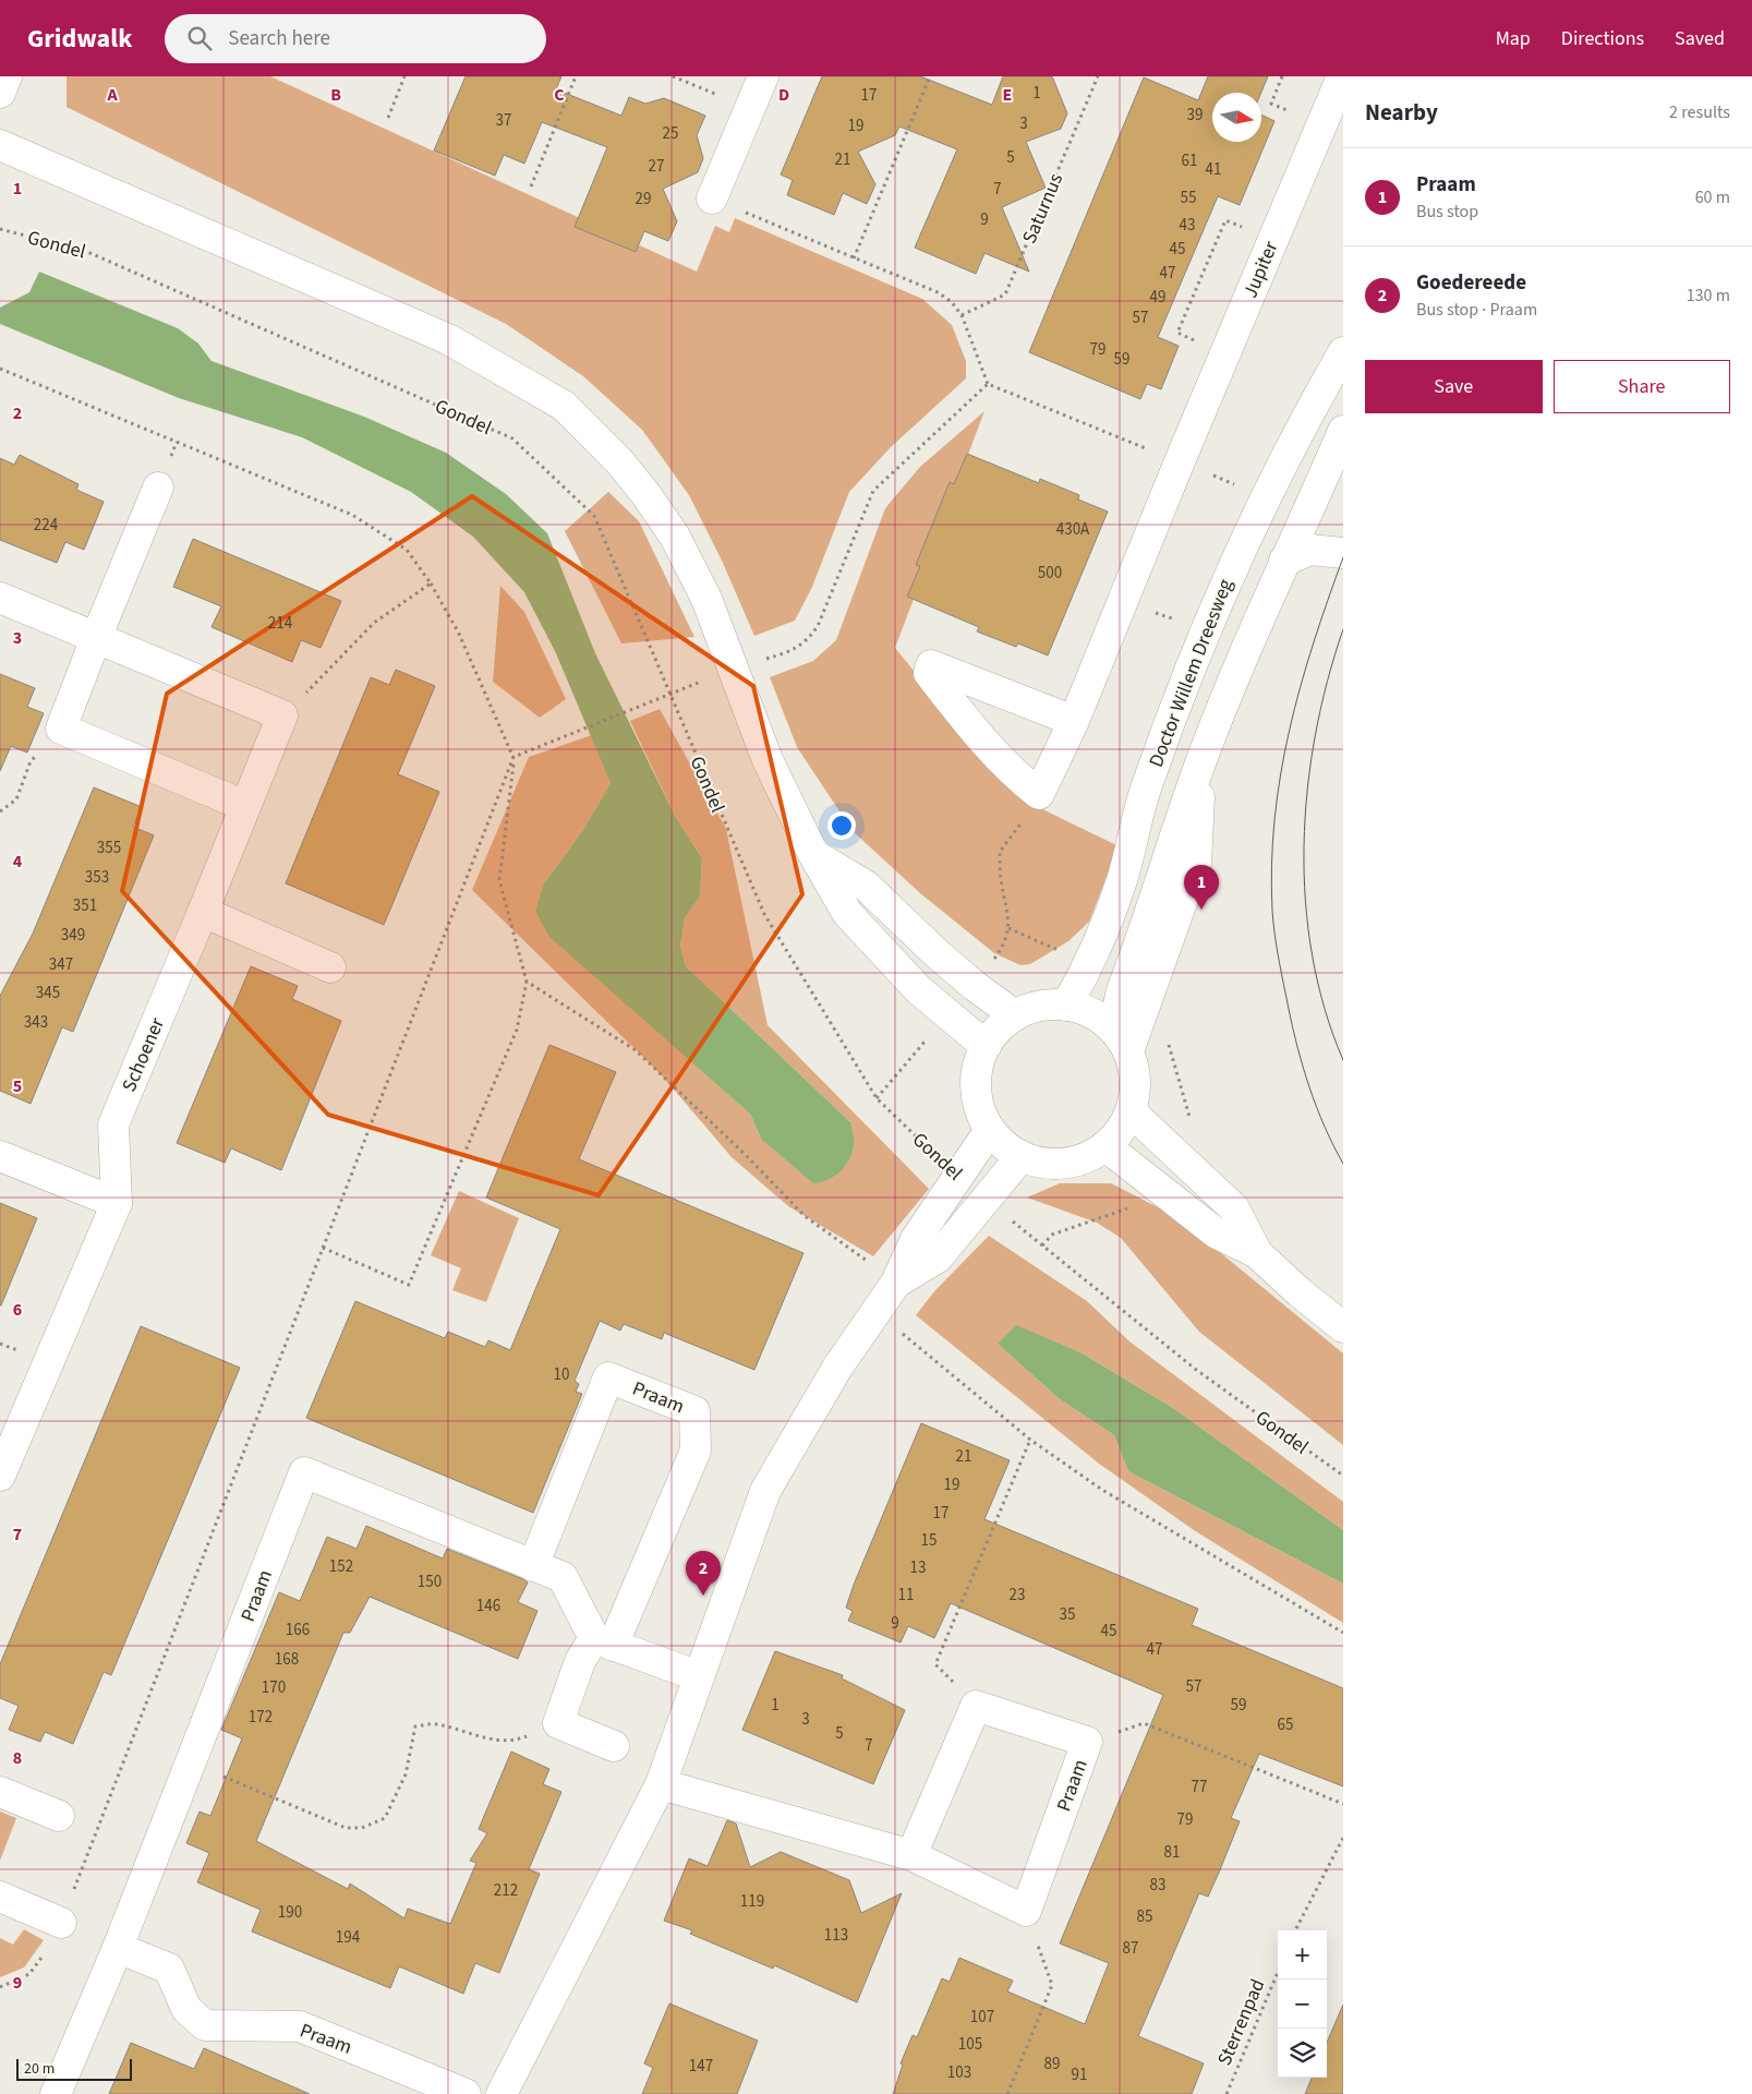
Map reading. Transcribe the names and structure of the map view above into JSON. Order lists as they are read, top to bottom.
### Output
{
  "streets": {
    "street": [
      "Jupiter",
      "Doctor Willem Dreesweg",
      "Schoener",
      "Praam"
    ],
    "path": ["Saturnus", "Gondel", "Sterrenpad"]
  },
  "house_numbers": [
    "1",
    "17",
    "39",
    "37",
    "3",
    "19",
    "25",
    "5",
    "21",
    "61",
    "27",
    "41",
    "7",
    "55",
    "29",
    "9",
    "43",
    "45",
    "47",
    "49",
    "57",
    "79",
    "59",
    "224",
    "430A",
    "500",
    "214",
    "355",
    "353",
    "351",
    "349",
    "347",
    "345",
    "343",
    "10",
    "21",
    "19",
    "17",
    "15",
    "152",
    "13",
    "150",
    "11",
    "23",
    "146",
    "35",
    "9",
    "166",
    "45",
    "47",
    "168",
    "57",
    "170",
    "1",
    "59",
    "172",
    "3",
    "65",
    "5",
    "7",
    "77",
    "79",
    "81",
    "83",
    "212",
    "119",
    "190",
    "85",
    "113",
    "194",
    "87",
    "107",
    "105",
    "89",
    "147",
    "103",
    "91"
  ],
  "scale_bar": "20 m",
  "north": "right",
  "page": {
    "header": "Gridwalk",
    "search": "Search here",
    "nav": ["Map", "Directions", "Saved"],
    "heading": ["Nearby", "2 results"],
    "list": [
      {
        "mark": "1",
        "name": "Praam",
        "note": "Bus stop",
        "value": "60 m"
      },
      {
        "mark": "2",
        "name": "Goedereede",
        "note": "Bus stop · Praam",
        "value": "130 m"
      }
    ],
    "buttons": ["Save", "Share"],
    "pins": ["1", "2"],
    "map_buttons": ["+", "−"],
    "scale": "20 m"
  },
  "grid": {
    "columns": [
      "A",
      "B",
      "C",
      "D",
      "E"
    ],
    "rows": [
      "1",
      "2",
      "3",
      "4",
      "5",
      "6",
      "7",
      "8",
      "9"
    ]
  }
}
